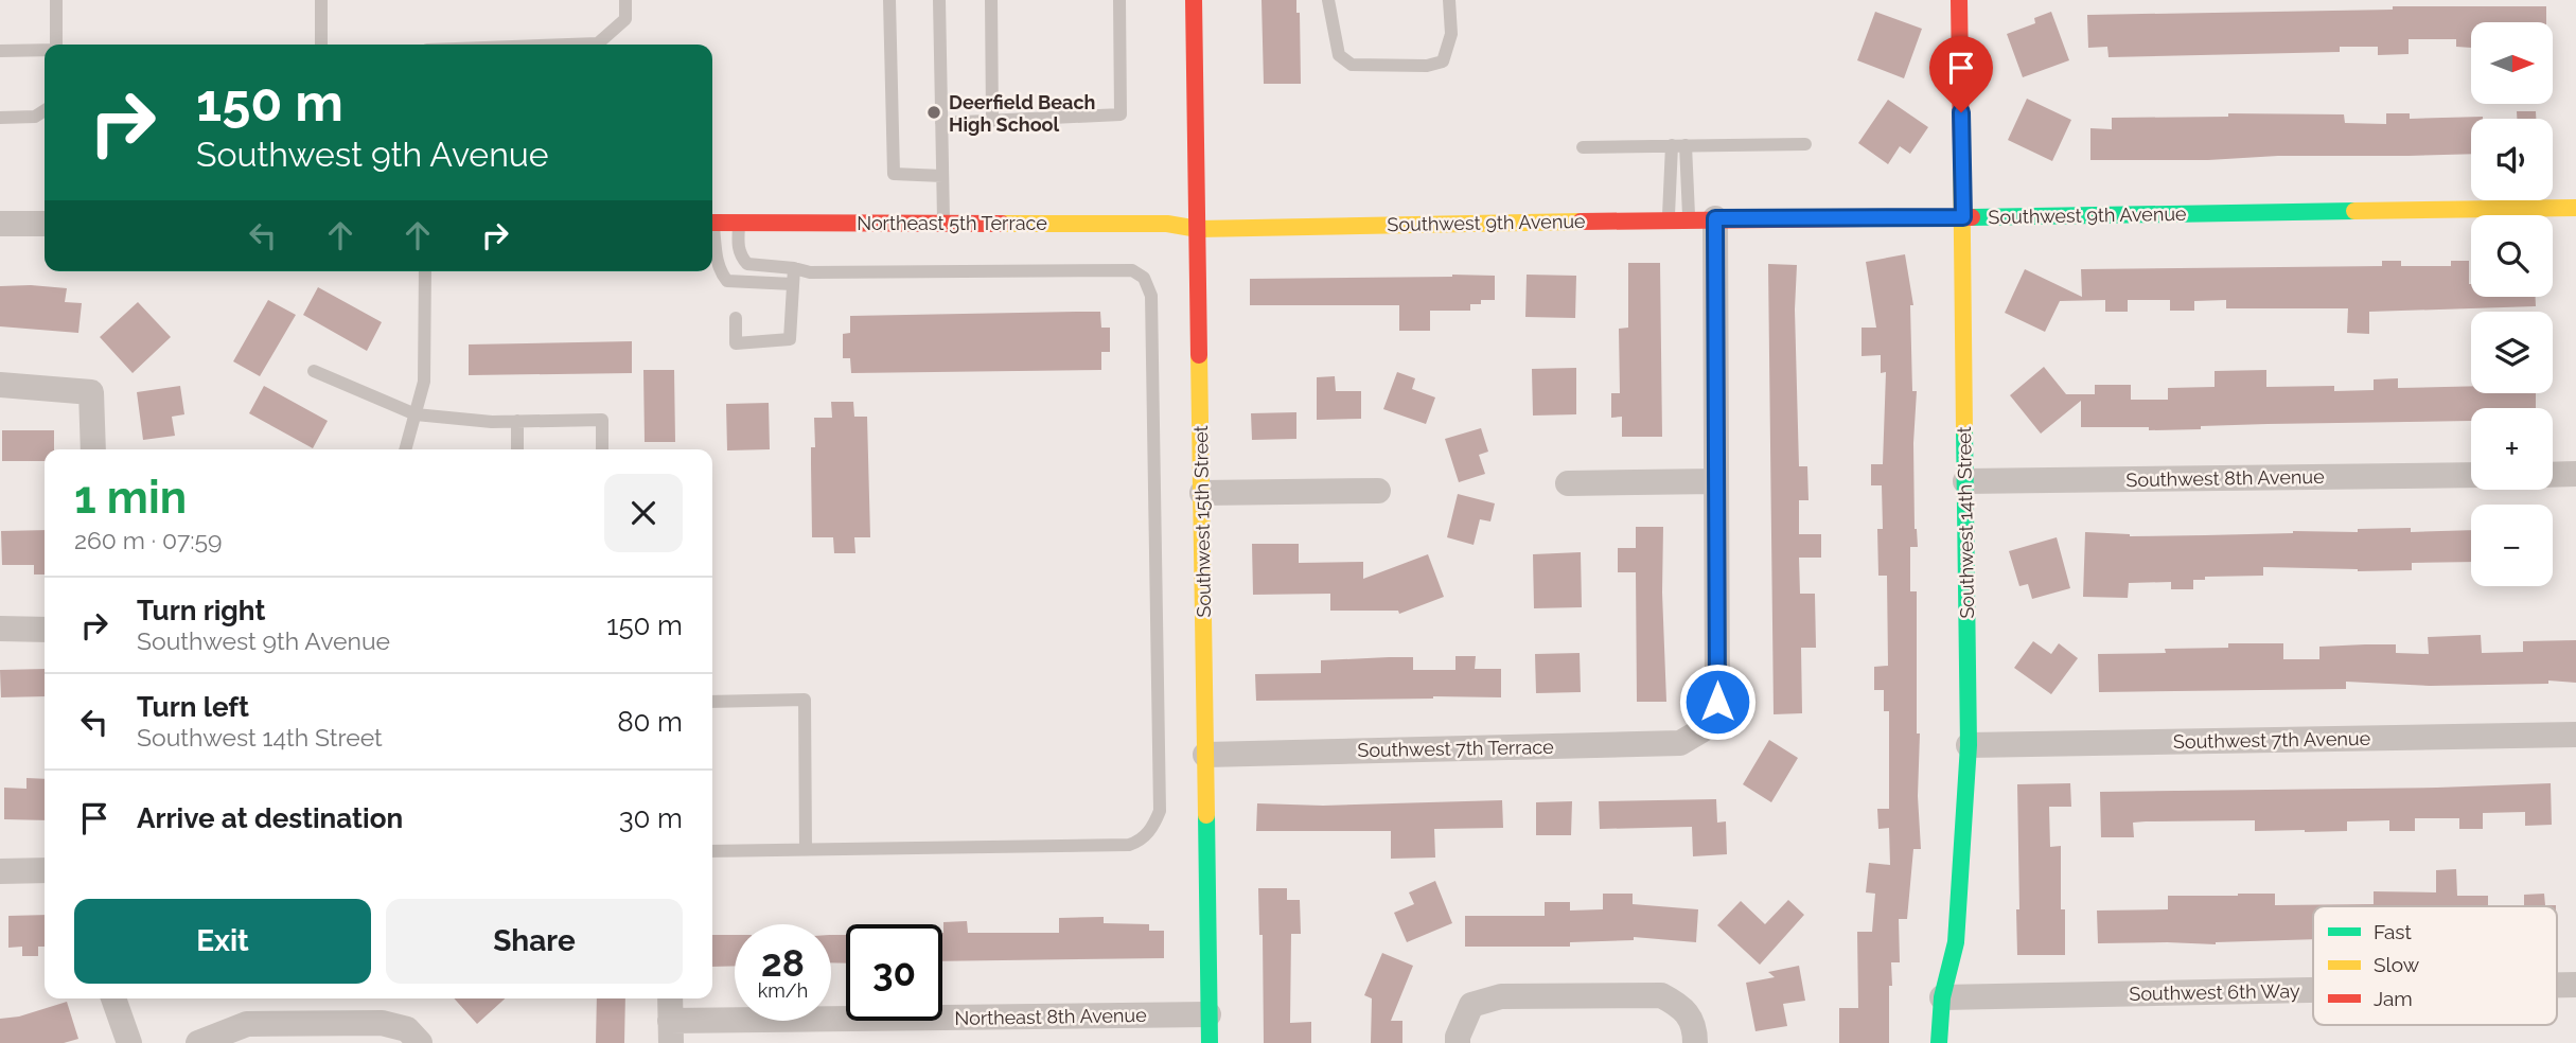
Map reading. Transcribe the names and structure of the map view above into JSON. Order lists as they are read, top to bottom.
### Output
{
  "streets": {
    "street": [
      "Southwest 9th Avenue",
      "Northeast 5th Terrace",
      "Southwest 8th Avenue",
      "Southwest 15th Street",
      "Southwest 14th Street",
      "Southwest 7th Avenue",
      "Southwest 7th Terrace",
      "Southwest 6th Way",
      "Northeast 8th Avenue"
    ]
  },
  "crossings": [
    ["Southwest 9th Avenue", "Northeast 5th Terrace"],
    ["Southwest 9th Avenue", "Southwest 15th Street"],
    ["Southwest 9th Avenue", "Southwest 14th Street"],
    ["Northeast 5th Terrace", "Southwest 15th Street"],
    ["Southwest 8th Avenue", "Southwest 14th Street"],
    ["Southwest 15th Street", "Southwest 7th Terrace"],
    ["Southwest 15th Street", "Northeast 8th Avenue"],
    ["Southwest 14th Street", "Southwest 7th Avenue"],
    ["Southwest 14th Street", "Southwest 6th Way"]
  ],
  "places": ["Deerfield Beach High School"],
  "legend": ["Fast", "Slow", "Jam"],
  "north": "right",
  "page": {
    "map_buttons": ["+", "−"],
    "turn": ["150 m", "Southwest 9th Avenue"],
    "heading": ["1 min", "260 m · 07:59"],
    "list": [
      {
        "name": "Turn right",
        "note": "Southwest 9th Avenue",
        "value": "150 m"
      },
      {
        "name": "Turn left",
        "note": "Southwest 14th Street",
        "value": "80 m"
      },
      {
        "name": "Arrive at destination",
        "value": "30 m"
      }
    ],
    "buttons": ["Exit", "Share"],
    "speed": "28 km/h",
    "limit": "30"
  }
}
